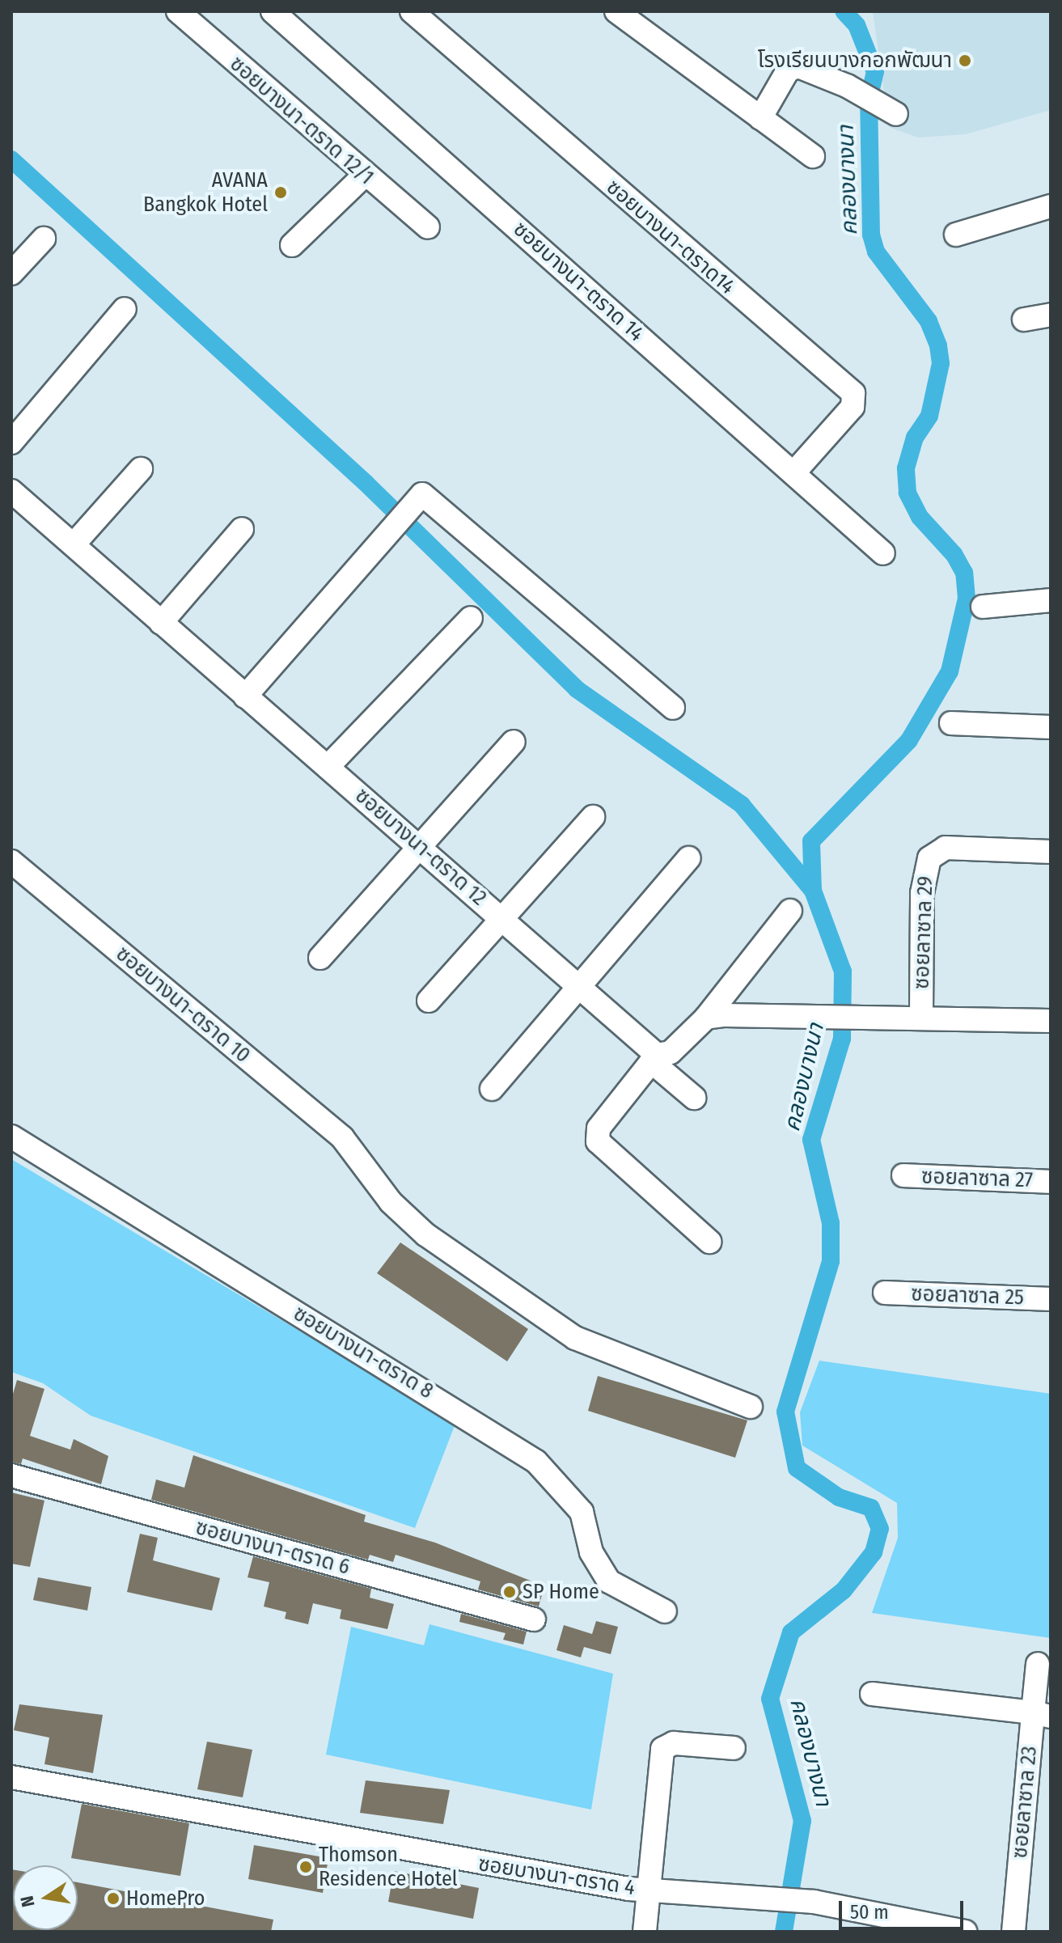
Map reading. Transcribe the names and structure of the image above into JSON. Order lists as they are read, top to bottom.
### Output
{
  "streets": {
    "street": [
      "ซอยบางนา-ตราด 12/1",
      "ซอยบางนา-ตราด14",
      "ซอยบางนา-ตราด 14",
      "ซอยบางนา-ตราด 12",
      "ซอยลาซาล 29",
      "ซอยบางนา-ตราด 10",
      "ซอยลาซาล 27",
      "ซอยลาซาล 25",
      "ซอยบางนา-ตราด 8",
      "ซอยบางนา-ตราด 6",
      "ซอยลาซาล 23",
      "ซอยบางนา-ตราด 4"
    ]
  },
  "crossings": [
    ["ซอยบางนา-ตราด14", "ซอยบางนา-ตราด 14"]
  ],
  "water": ["คลองบางนา"],
  "places": [
    "โรงเรียนบางกอกพัฒนา",
    "AVANA Bangkok Hotel",
    "SP Home",
    "Thomson Residence Hotel",
    "HomePro"
  ],
  "scale_bar": "50 m",
  "north": "left"
}
